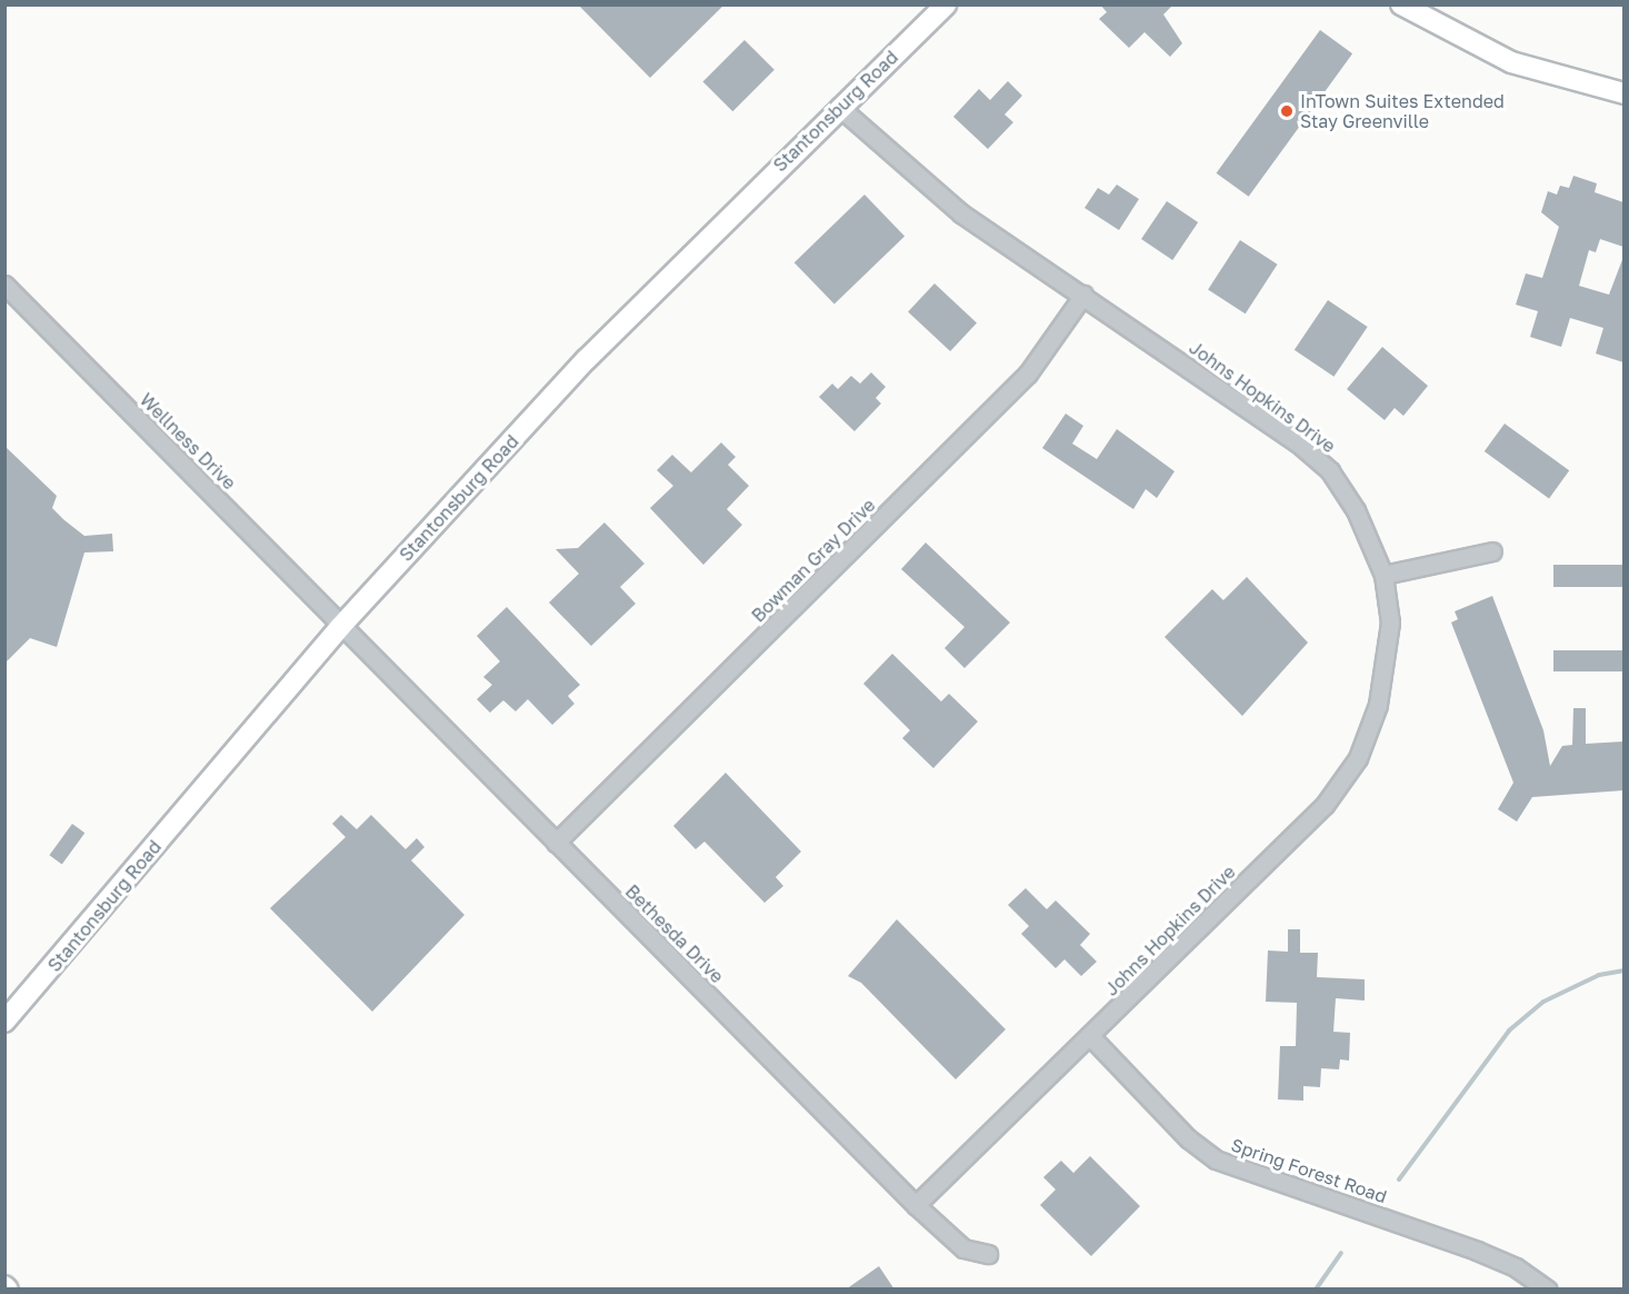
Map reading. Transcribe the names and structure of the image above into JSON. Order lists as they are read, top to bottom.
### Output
{
  "streets": {
    "main road": ["Stantonsburg Road"],
    "street": [
      "Johns Hopkins Drive",
      "Wellness Drive",
      "Bowman Gray Drive",
      "Bethesda Drive",
      "Spring Forest Road"
    ]
  },
  "crossings": [
    ["Stantonsburg Road", "Johns Hopkins Drive"],
    ["Stantonsburg Road", "Wellness Drive"],
    ["Stantonsburg Road", "Bethesda Drive"],
    ["Johns Hopkins Drive", "Bowman Gray Drive"],
    ["Johns Hopkins Drive", "Bethesda Drive"],
    ["Johns Hopkins Drive", "Spring Forest Road"],
    ["Wellness Drive", "Bethesda Drive"],
    ["Bowman Gray Drive", "Bethesda Drive"]
  ],
  "places": ["InTown Suites Extended Stay Greenville"]
}
